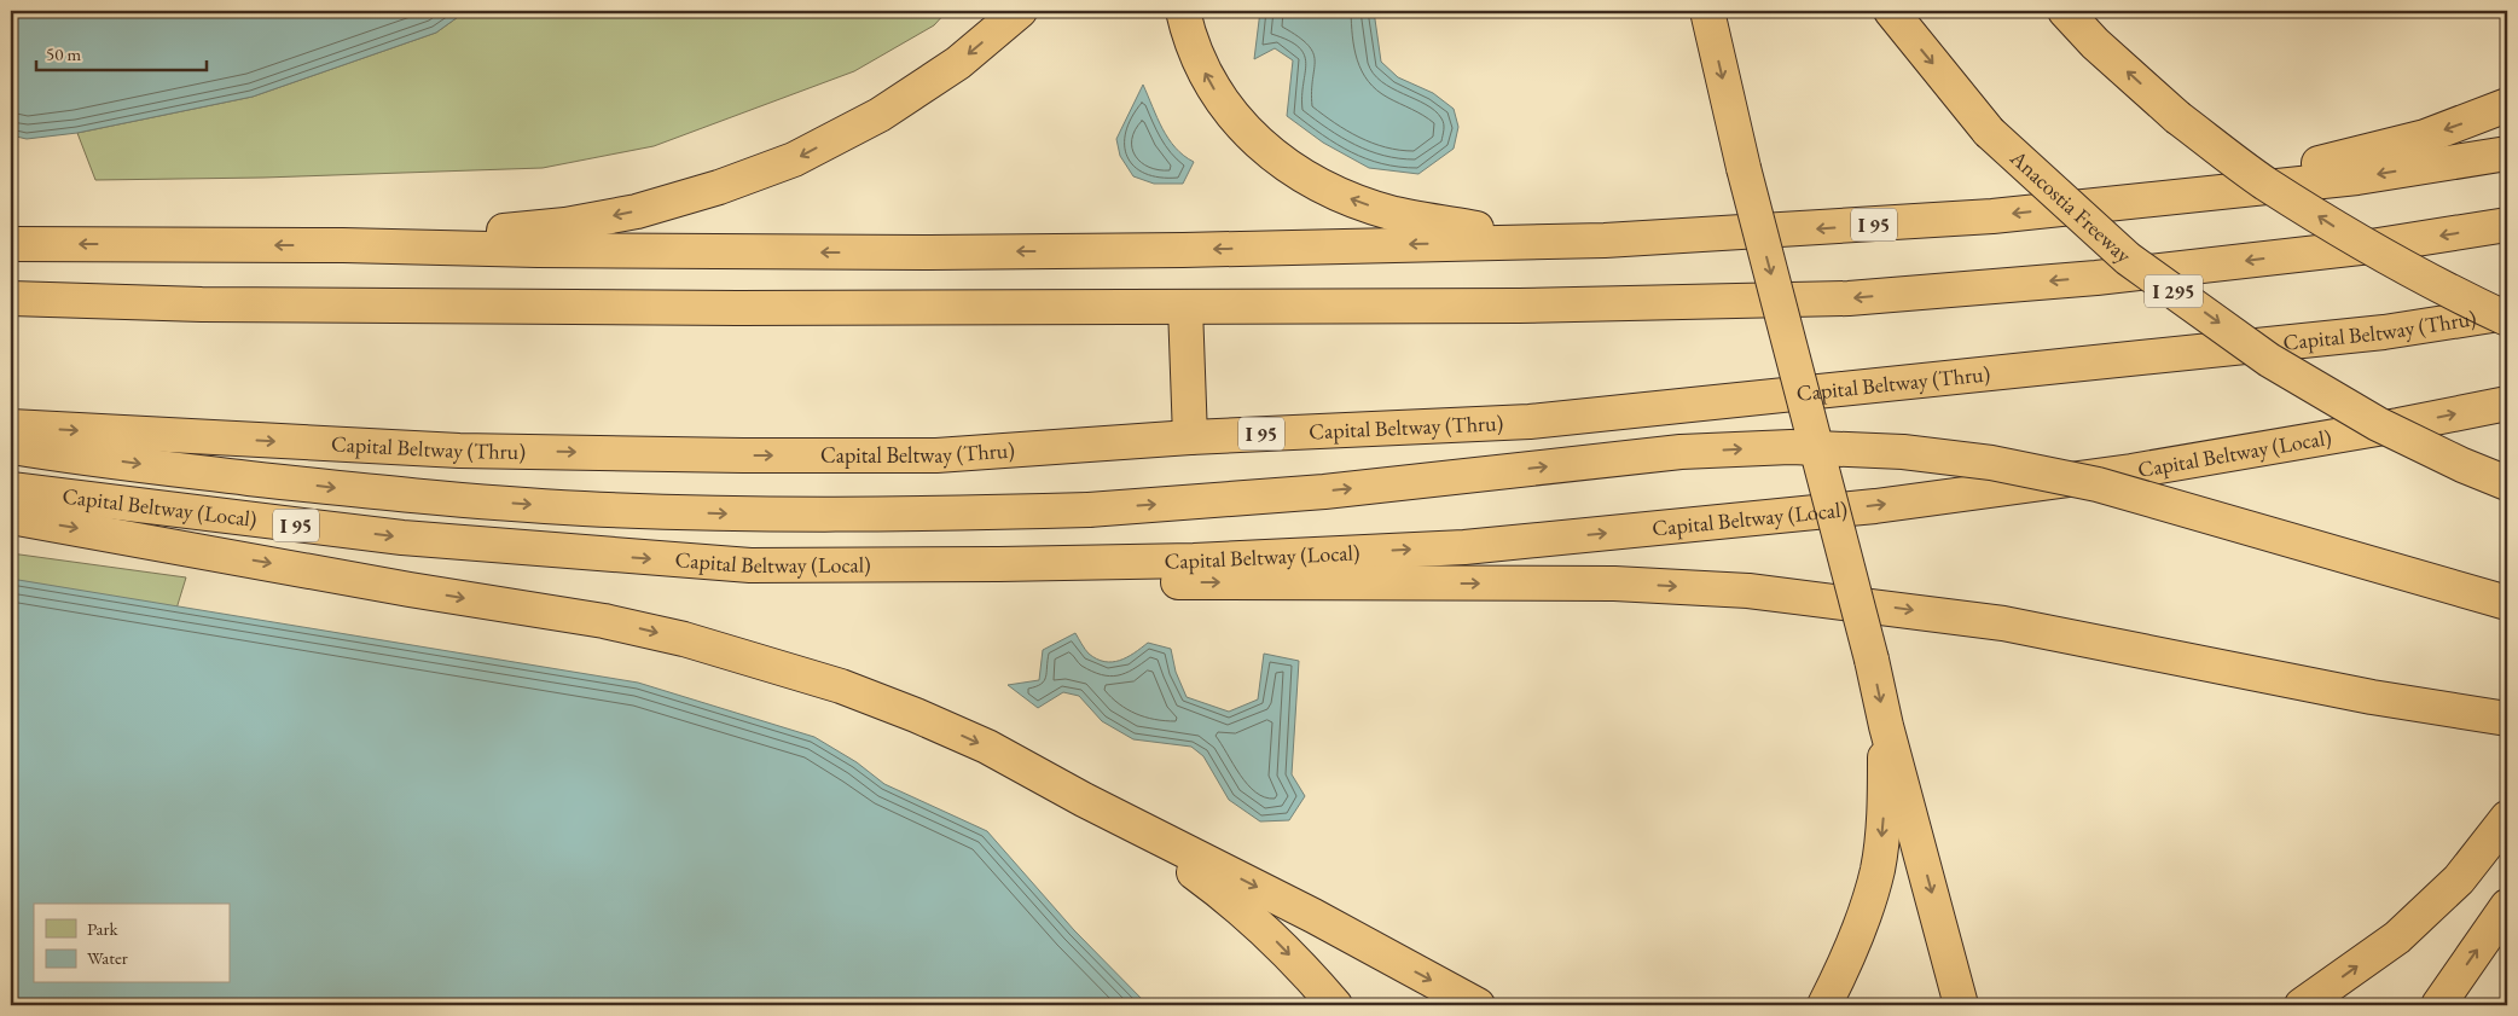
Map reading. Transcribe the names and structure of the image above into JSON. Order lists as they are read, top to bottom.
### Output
{
  "streets": {
    "highway": [
      "Anacostia Freeway",
      "I 95",
      "I 295",
      "Capital Beltway (Thru)",
      "Capital Beltway (Local)"
    ]
  },
  "legend": ["Park", "Water"],
  "scale_bar": "50 m"
}
